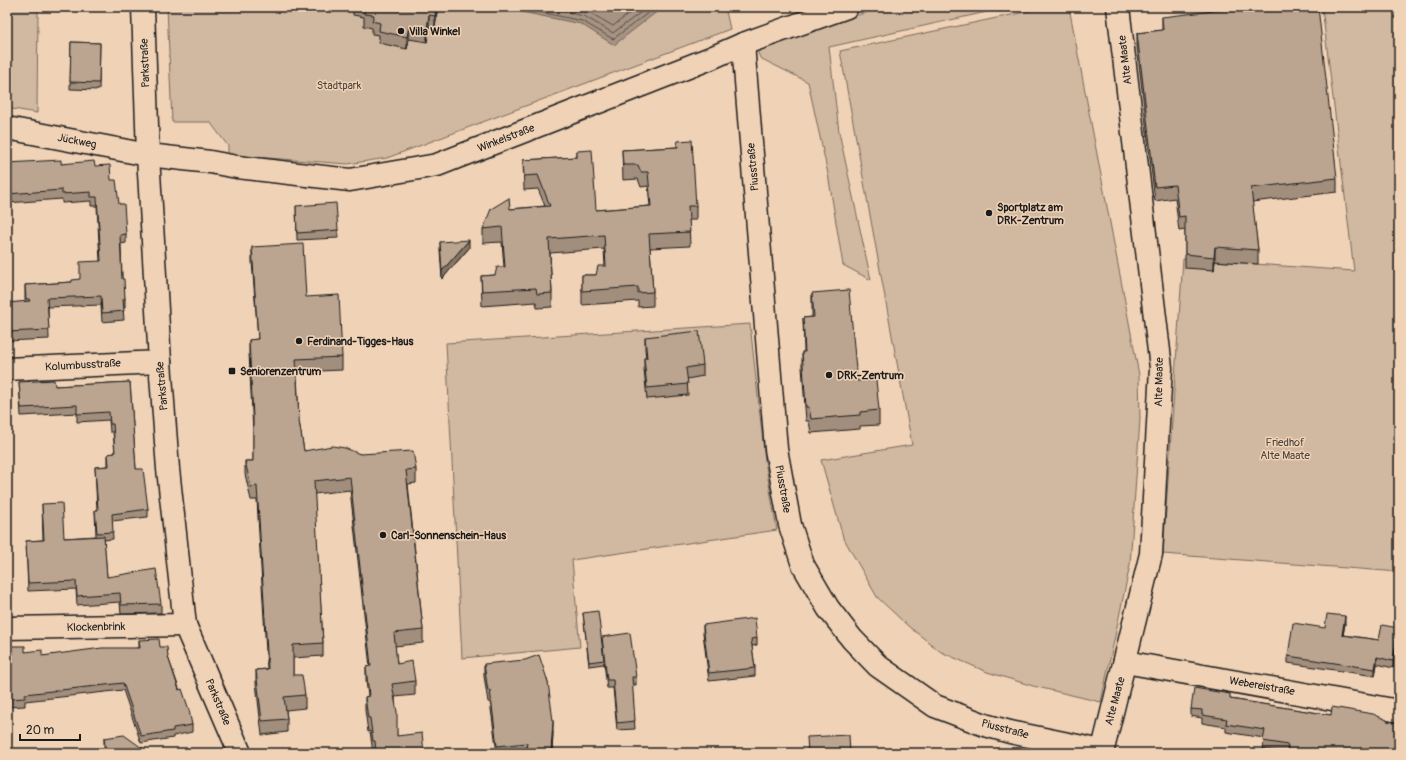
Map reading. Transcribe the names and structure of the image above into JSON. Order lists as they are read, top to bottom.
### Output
{
  "streets": {
    "street": [
      "Alte Maate",
      "Parkstraße",
      "Winkelstraße",
      "Jückweg",
      "Piusstraße",
      "Kolumbusstraße",
      "Klockenbrink",
      "Webereistraße"
    ]
  },
  "crossings": [
    ["Alte Maate", "Piusstraße"],
    ["Alte Maate", "Webereistraße"],
    ["Parkstraße", "Winkelstraße"],
    ["Parkstraße", "Jückweg"],
    ["Parkstraße", "Kolumbusstraße"],
    ["Parkstraße", "Klockenbrink"],
    ["Winkelstraße", "Jückweg"],
    ["Winkelstraße", "Piusstraße"]
  ],
  "parks": ["Stadtpark", "Friedhof Alte Maate"],
  "places": {
    "other": [
      "Villa Winkel",
      "Sportplatz am DRK-Zentrum",
      "Ferdinand-Tigges-Haus",
      "DRK-Zentrum",
      "Carl-Sonnenschein-Haus"
    ],
    "transit": ["Seniorenzentrum"]
  },
  "scale_bar": "20 m"
}
